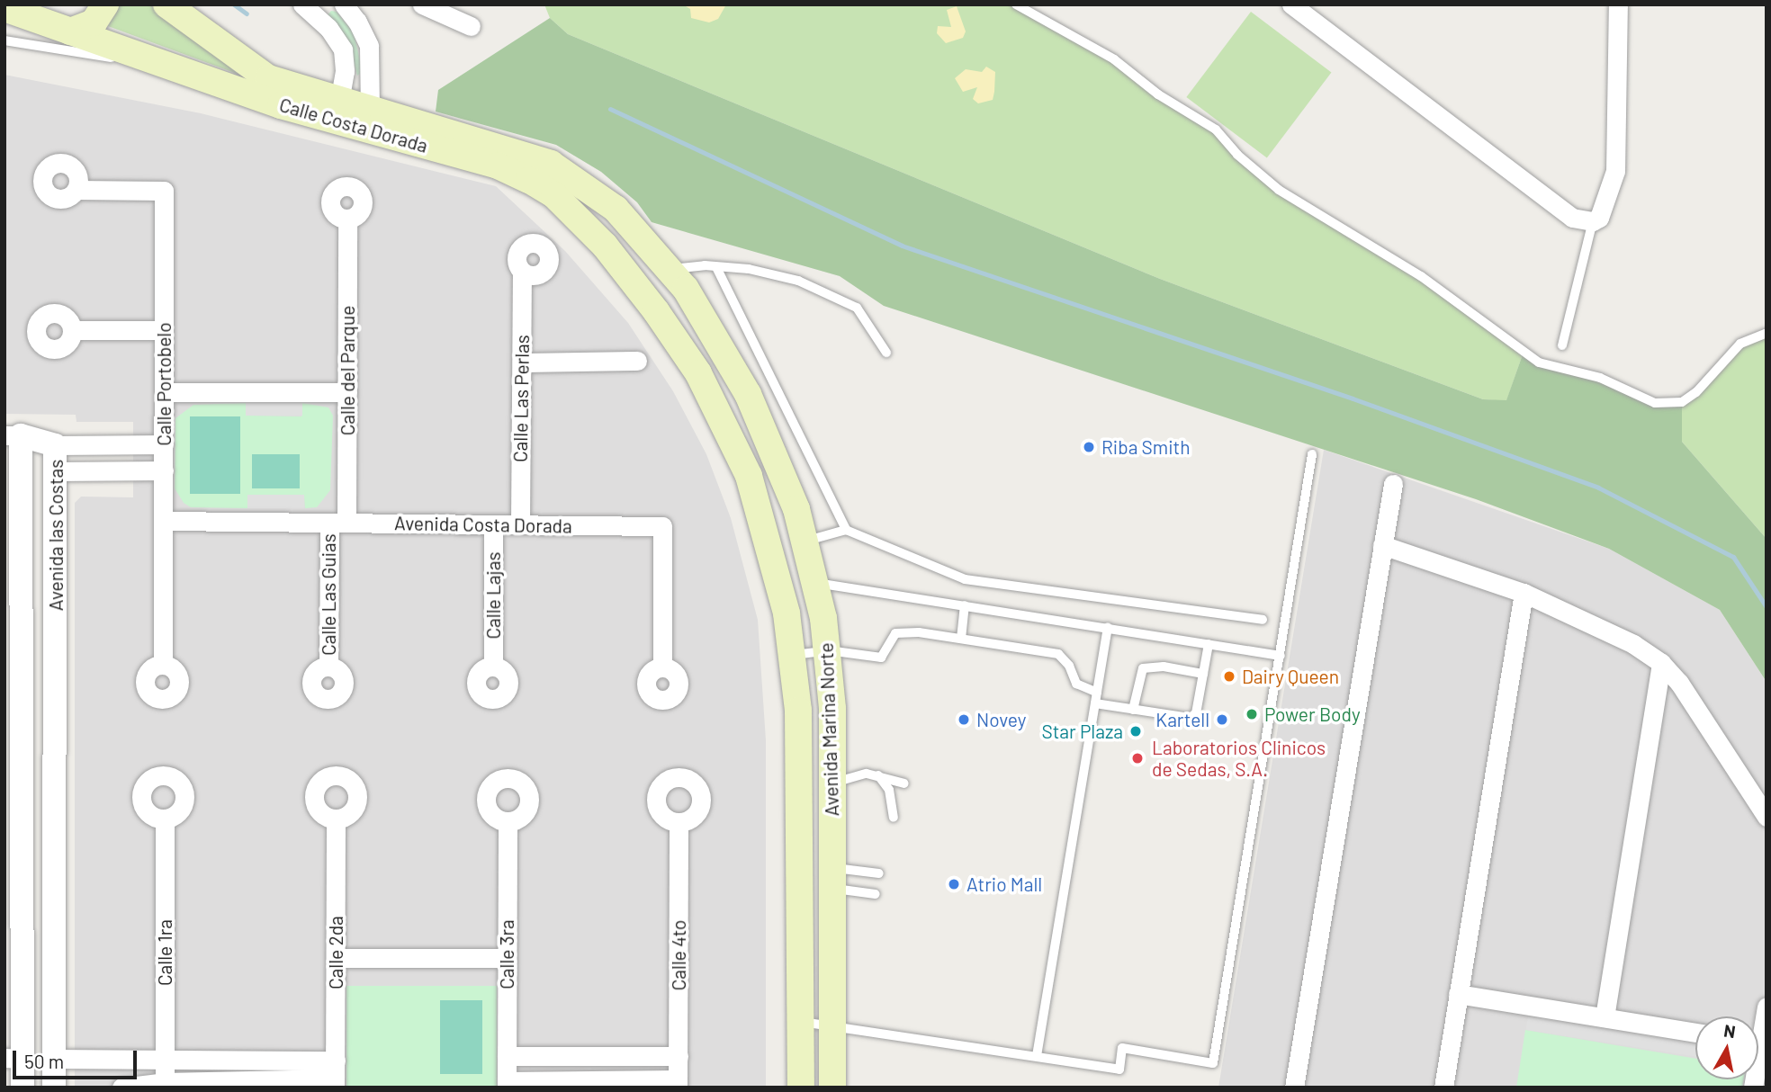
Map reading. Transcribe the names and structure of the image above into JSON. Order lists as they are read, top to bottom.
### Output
{
  "streets": {
    "main road": ["Calle Costa Dorada", "Avenida Marina Norte"],
    "street": [
      "Calle del Parque",
      "Calle Portobelo",
      "Calle Las Perlas",
      "Avenida Costa Dorada",
      "Avenida las Costas",
      "Calle Las Guias",
      "Calle Lajas",
      "Calle 1ra",
      "Calle 2da",
      "Calle 3ra",
      "Calle 4to"
    ]
  },
  "crossings": [
    ["Calle Costa Dorada", "Avenida Marina Norte"],
    ["Calle del Parque", "Avenida Costa Dorada"],
    ["Calle del Parque", "Calle Las Guias"],
    ["Calle Portobelo", "Avenida Costa Dorada"],
    ["Calle Las Perlas", "Avenida Costa Dorada"],
    ["Avenida Costa Dorada", "Calle Las Guias"],
    ["Avenida Costa Dorada", "Calle Lajas"]
  ],
  "places": [
    "Riba Smith",
    "Dairy Queen",
    "Power Body",
    "Novey",
    "Kartell",
    "Star Plaza",
    "Laboratorios Clinicos de Sedas, S.A.",
    "Atrio Mall"
  ],
  "scale_bar": "50 m",
  "north": "top"
}
